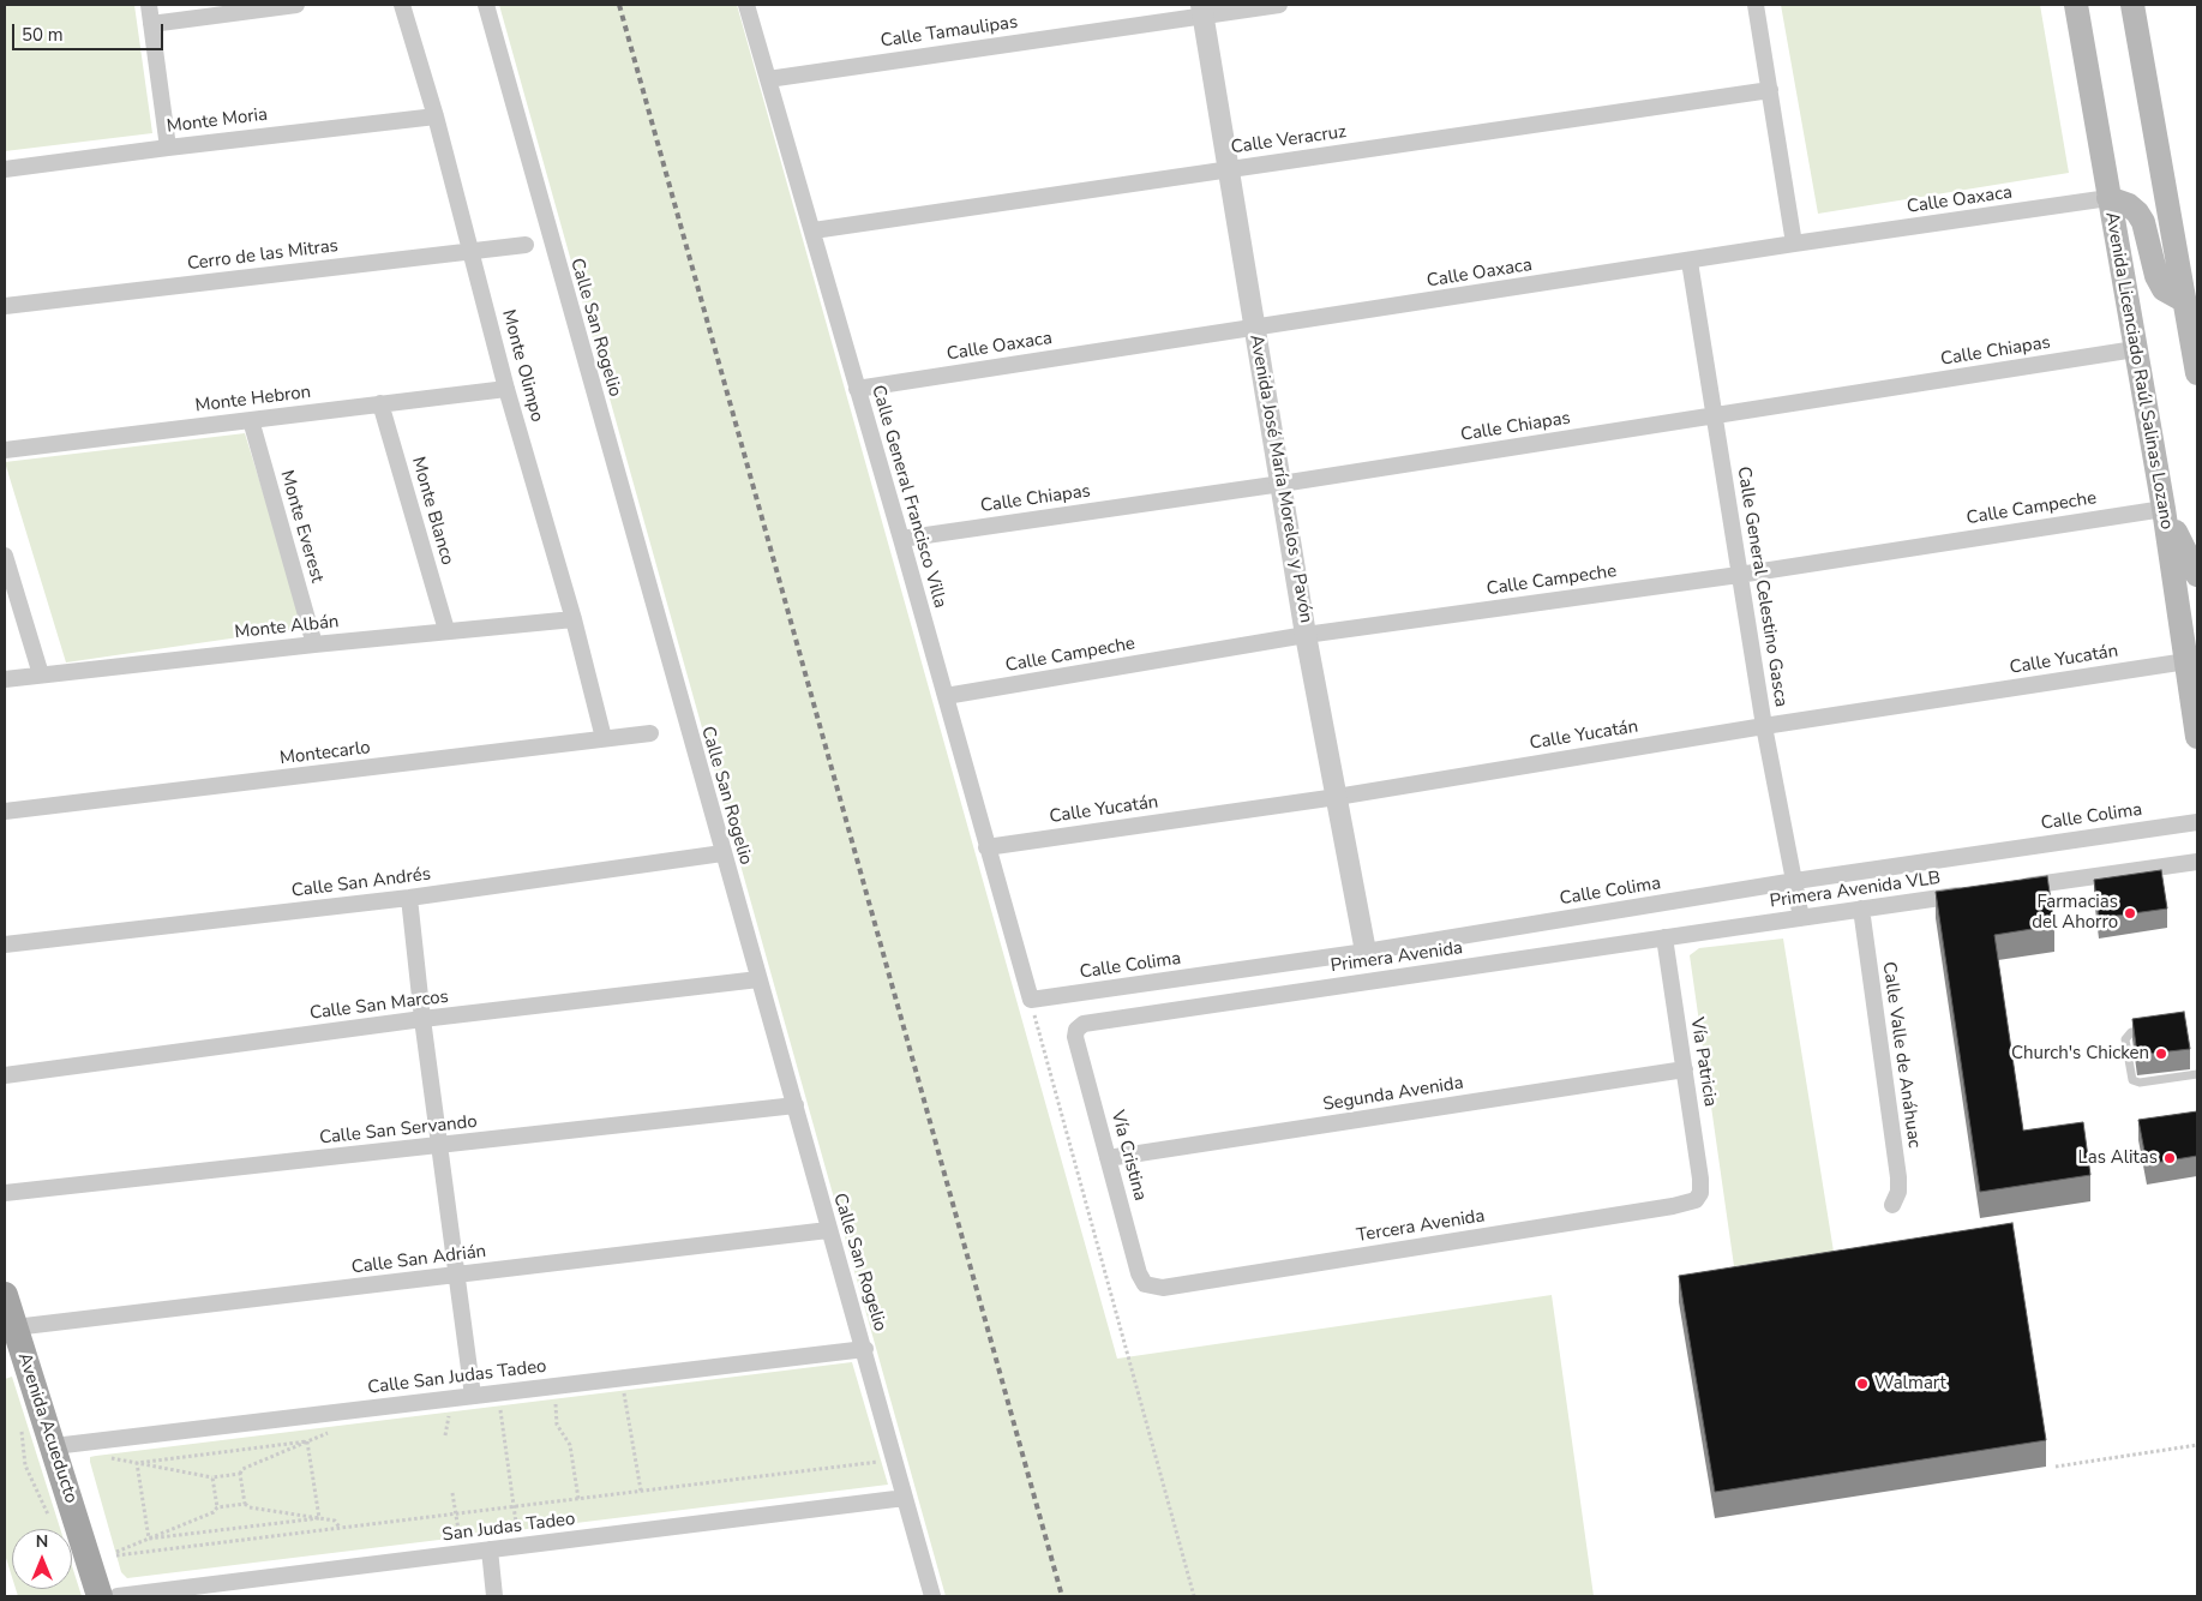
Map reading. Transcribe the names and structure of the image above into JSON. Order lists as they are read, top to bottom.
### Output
{
  "streets": {
    "main road": ["Avenida Licenciado Raúl Salinas Lozano", "Avenida Acueducto"],
    "street": [
      "Calle Tamaulipas",
      "Monte Moria",
      "Calle Veracruz",
      "Calle Oaxaca",
      "Cerro de las Mitras",
      "Calle San Rogelio",
      "Calle Chiapas",
      "Monte Olimpo",
      "Monte Hebron",
      "Avenida José María Morelos y Pavón",
      "Calle General Francisco Villa",
      "Calle Campeche",
      "Monte Blanco",
      "Monte Everest",
      "Calle General Celestino Gasca",
      "Monte Albán",
      "Calle Yucatán",
      "Montecarlo",
      "Calle Colima",
      "Calle San Andrés",
      "Primera Avenida VLB",
      "Primera Avenida",
      "Calle San Marcos",
      "Calle Valle de Anáhuac",
      "Vía Patricia",
      "Segunda Avenida",
      "Calle San Servando",
      "Vía Cristina",
      "Tercera Avenida",
      "Calle San Adrián",
      "Calle San Judas Tadeo",
      "San Judas Tadeo"
    ]
  },
  "crossings": [
    ["Calle Tamaulipas", "Avenida José María Morelos y Pavón"],
    ["Calle Tamaulipas", "Calle General Francisco Villa"],
    ["Monte Moria", "Monte Olimpo"],
    ["Calle Veracruz", "Avenida José María Morelos y Pavón"],
    ["Calle Veracruz", "Calle General Francisco Villa"],
    ["Calle Oaxaca", "Avenida Licenciado Raúl Salinas Lozano"],
    ["Calle Oaxaca", "Avenida José María Morelos y Pavón"],
    ["Calle Oaxaca", "Calle General Francisco Villa"],
    ["Calle Oaxaca", "Calle General Celestino Gasca"],
    ["Cerro de las Mitras", "Monte Olimpo"],
    ["Calle San Rogelio", "Calle San Andrés"],
    ["Calle San Rogelio", "Calle San Marcos"],
    ["Calle San Rogelio", "Calle San Servando"],
    ["Calle San Rogelio", "Calle San Adrián"],
    ["Calle San Rogelio", "Calle San Judas Tadeo"],
    ["Calle San Rogelio", "San Judas Tadeo"],
    ["Calle Chiapas", "Avenida Licenciado Raúl Salinas Lozano"],
    ["Calle Chiapas", "Avenida José María Morelos y Pavón"],
    ["Calle Chiapas", "Calle General Francisco Villa"],
    ["Calle Chiapas", "Calle General Celestino Gasca"],
    ["Monte Olimpo", "Monte Hebron"],
    ["Monte Olimpo", "Monte Albán"],
    ["Monte Olimpo", "Montecarlo"],
    ["Avenida Licenciado Raúl Salinas Lozano", "Calle Campeche"],
    ["Avenida Licenciado Raúl Salinas Lozano", "Calle Yucatán"],
    ["Monte Hebron", "Monte Blanco"],
    ["Monte Hebron", "Monte Everest"],
    ["Avenida José María Morelos y Pavón", "Calle Campeche"],
    ["Avenida José María Morelos y Pavón", "Calle Yucatán"],
    ["Avenida José María Morelos y Pavón", "Calle Colima"],
    ["Calle General Francisco Villa", "Calle Campeche"],
    ["Calle General Francisco Villa", "Calle Yucatán"],
    ["Calle General Francisco Villa", "Calle Colima"],
    ["Calle Campeche", "Calle General Celestino Gasca"],
    ["Monte Blanco", "Monte Albán"],
    ["Monte Everest", "Monte Albán"],
    ["Calle General Celestino Gasca", "Calle Yucatán"],
    ["Calle General Celestino Gasca", "Calle Colima"],
    ["Calle General Celestino Gasca", "Primera Avenida VLB"],
    ["Primera Avenida VLB", "Primera Avenida"],
    ["Primera Avenida VLB", "Calle Valle de Anáhuac"],
    ["Primera Avenida", "Vía Patricia"],
    ["Primera Avenida", "Vía Cristina"],
    ["Vía Patricia", "Segunda Avenida"],
    ["Vía Patricia", "Tercera Avenida"],
    ["Segunda Avenida", "Vía Cristina"],
    ["Vía Cristina", "Tercera Avenida"],
    ["Calle San Adrián", "Avenida Acueducto"],
    ["Calle San Judas Tadeo", "Avenida Acueducto"]
  ],
  "places": [
    "Farmacias del Ahorro",
    "Church's Chicken",
    "Las Alitas",
    "Walmart"
  ],
  "scale_bar": "50 m",
  "north": "top"
}
